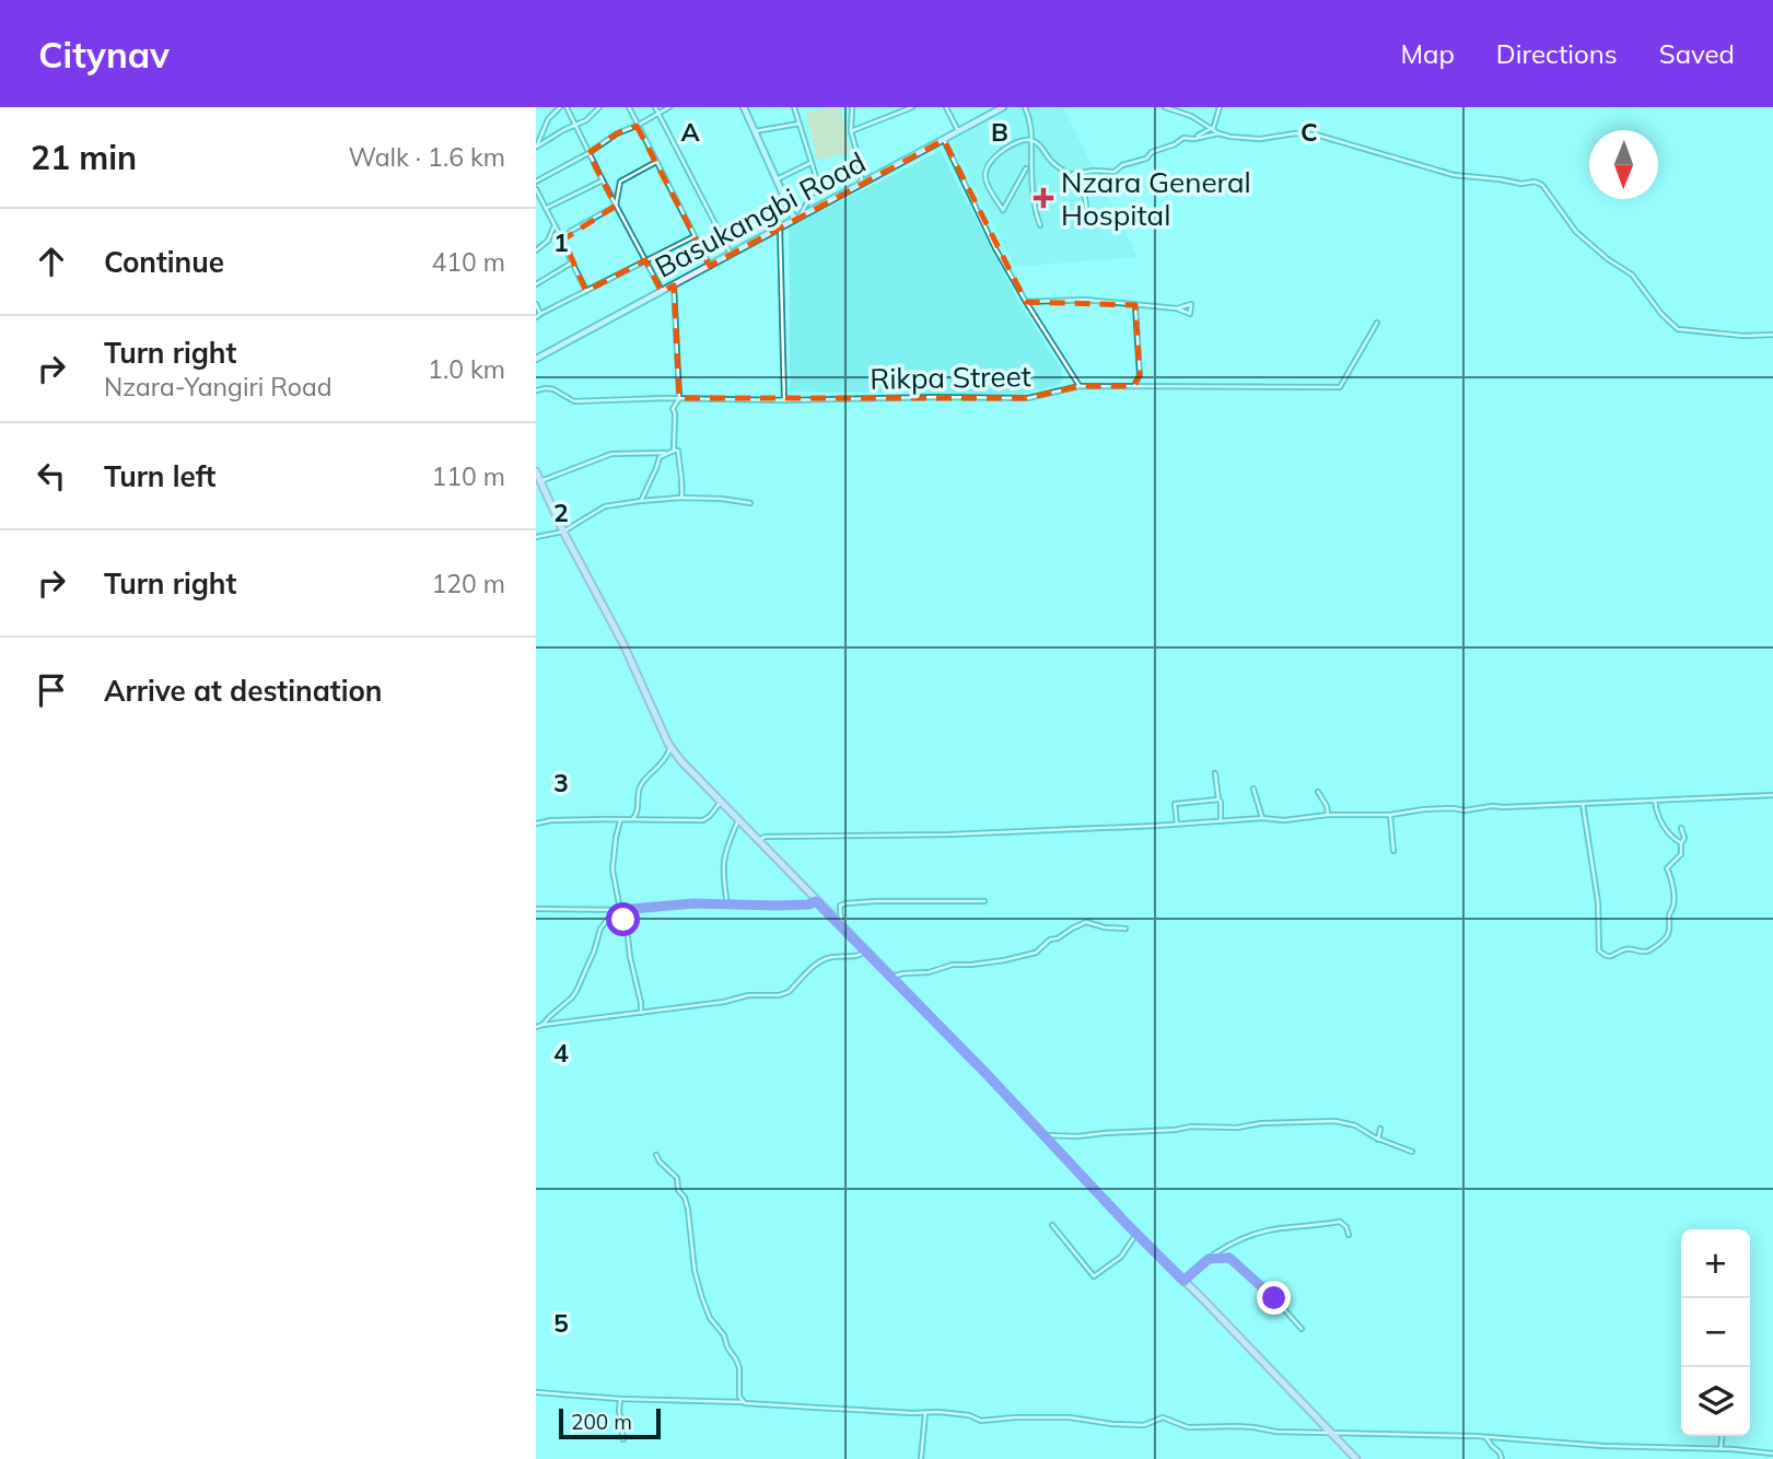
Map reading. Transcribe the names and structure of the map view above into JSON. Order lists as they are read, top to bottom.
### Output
{
  "streets": {
    "street": ["Basukangbi Road", "Rikpa Street"]
  },
  "places": {
    "health": ["Nzara General Hospital"]
  },
  "scale_bar": "200 m",
  "north": "bottom",
  "page": {
    "header": "Citynav",
    "nav": ["Map", "Directions", "Saved"],
    "heading": ["21 min", "Walk · 1.6 km"],
    "list": [
      ["Continue", "410 m"],
      ["Turn right", "Nzara-Yangiri Road", "1.0 km"],
      ["Turn left", "110 m"],
      ["Turn right", "120 m"],
      "Arrive at destination"
    ],
    "map_buttons": ["+", "−"],
    "scale": "200 m"
  },
  "grid": {
    "columns": ["A", "B", "C"],
    "rows": [
      "1",
      "2",
      "3",
      "4",
      "5"
    ]
  }
}
